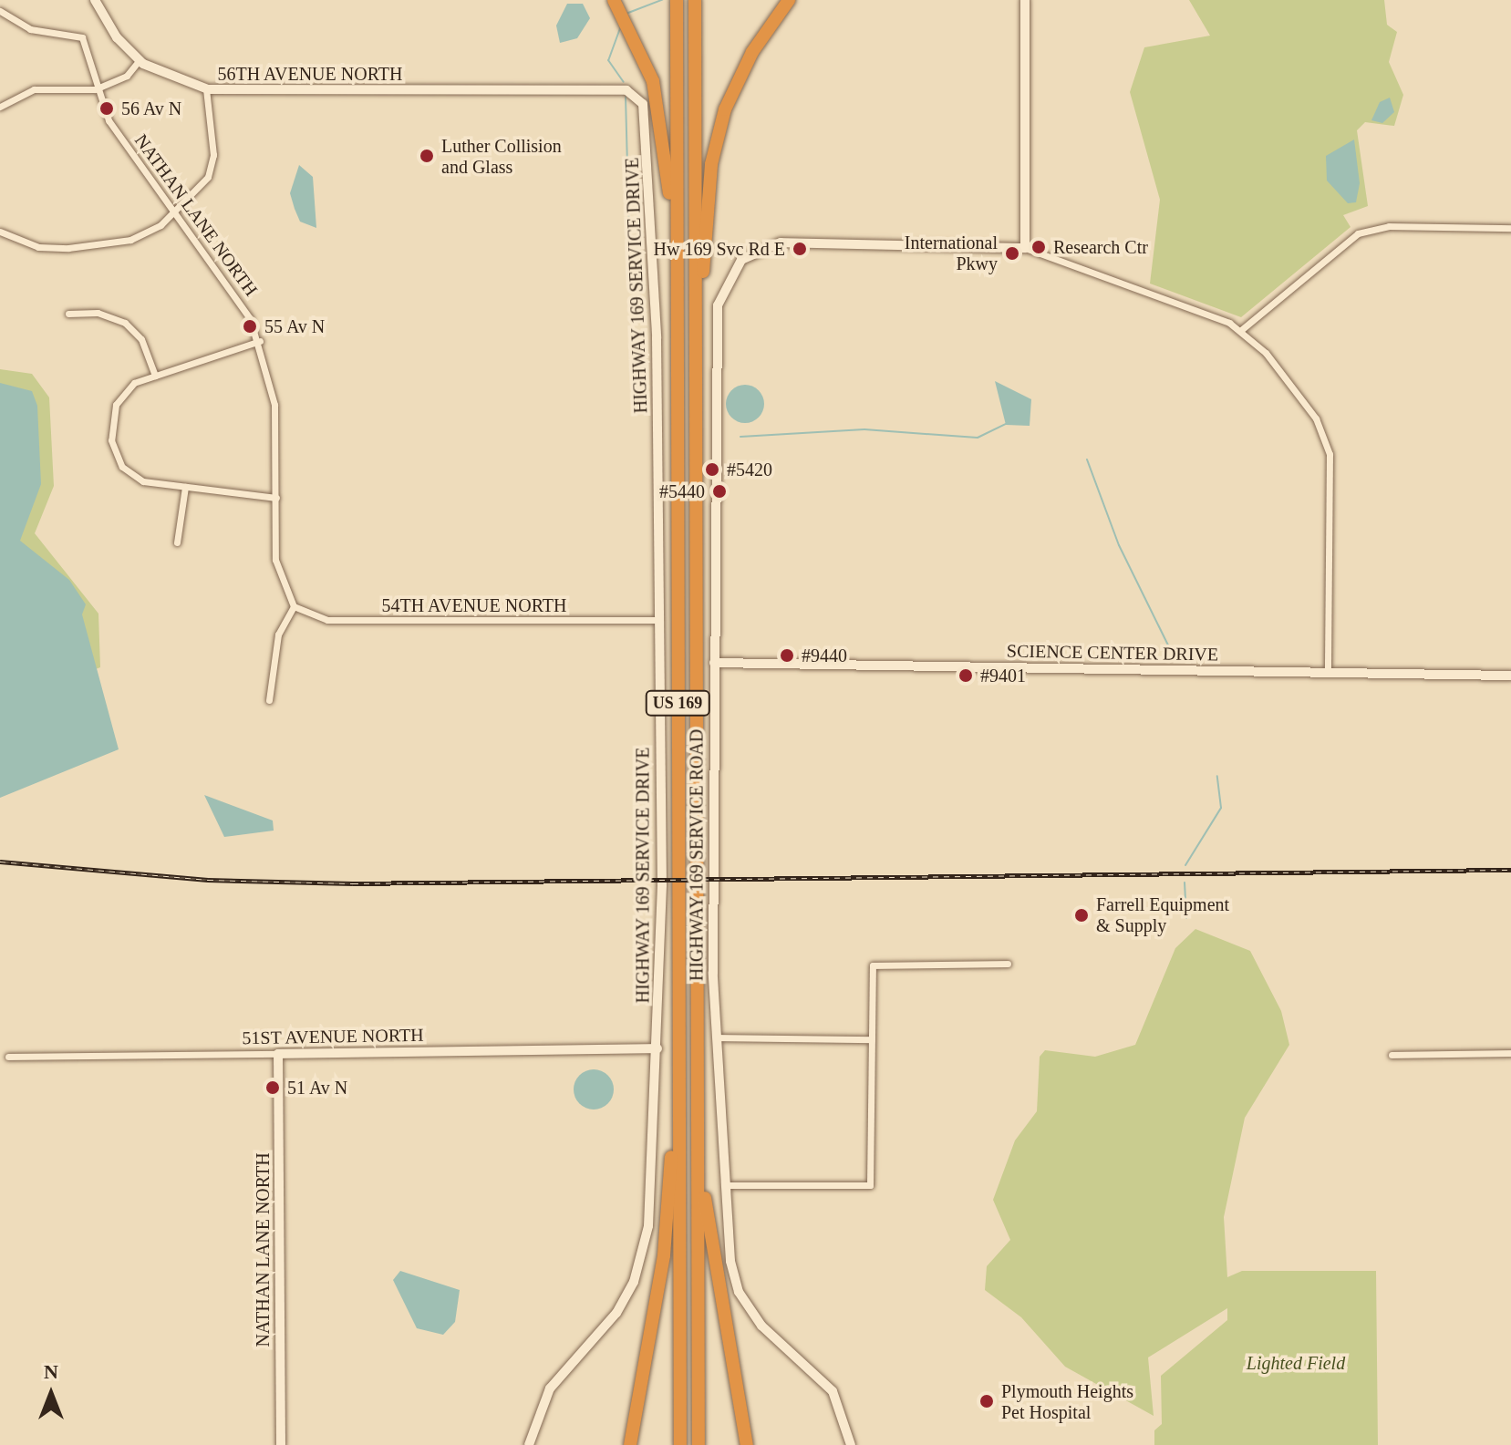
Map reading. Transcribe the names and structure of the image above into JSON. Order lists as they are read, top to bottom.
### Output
{
  "streets": {
    "highway": ["US 169"],
    "street": [
      "56TH AVENUE NORTH",
      "NATHAN LANE NORTH",
      "HIGHWAY 169 SERVICE DRIVE",
      "54TH AVENUE NORTH",
      "SCIENCE CENTER DRIVE",
      "HIGHWAY 169 SERVICE ROAD",
      "51ST AVENUE NORTH"
    ]
  },
  "crossings": [
    ["56TH AVENUE NORTH", "HIGHWAY 169 SERVICE DRIVE"],
    ["NATHAN LANE NORTH", "54TH AVENUE NORTH"],
    ["NATHAN LANE NORTH", "51ST AVENUE NORTH"],
    ["HIGHWAY 169 SERVICE DRIVE", "54TH AVENUE NORTH"],
    ["HIGHWAY 169 SERVICE DRIVE", "51ST AVENUE NORTH"],
    ["SCIENCE CENTER DRIVE", "HIGHWAY 169 SERVICE ROAD"]
  ],
  "parks": ["Lighted Field"],
  "places": [
    "56 Av N",
    "Luther Collision and Glass",
    "Research Ctr",
    "Hw 169 Svc Rd E",
    "International Pkwy",
    "55 Av N",
    "#5420",
    "#5440",
    "#9440",
    "#9401",
    "Farrell Equipment & Supply",
    "51 Av N",
    "Plymouth Heights Pet Hospital"
  ],
  "north": "top"
}
